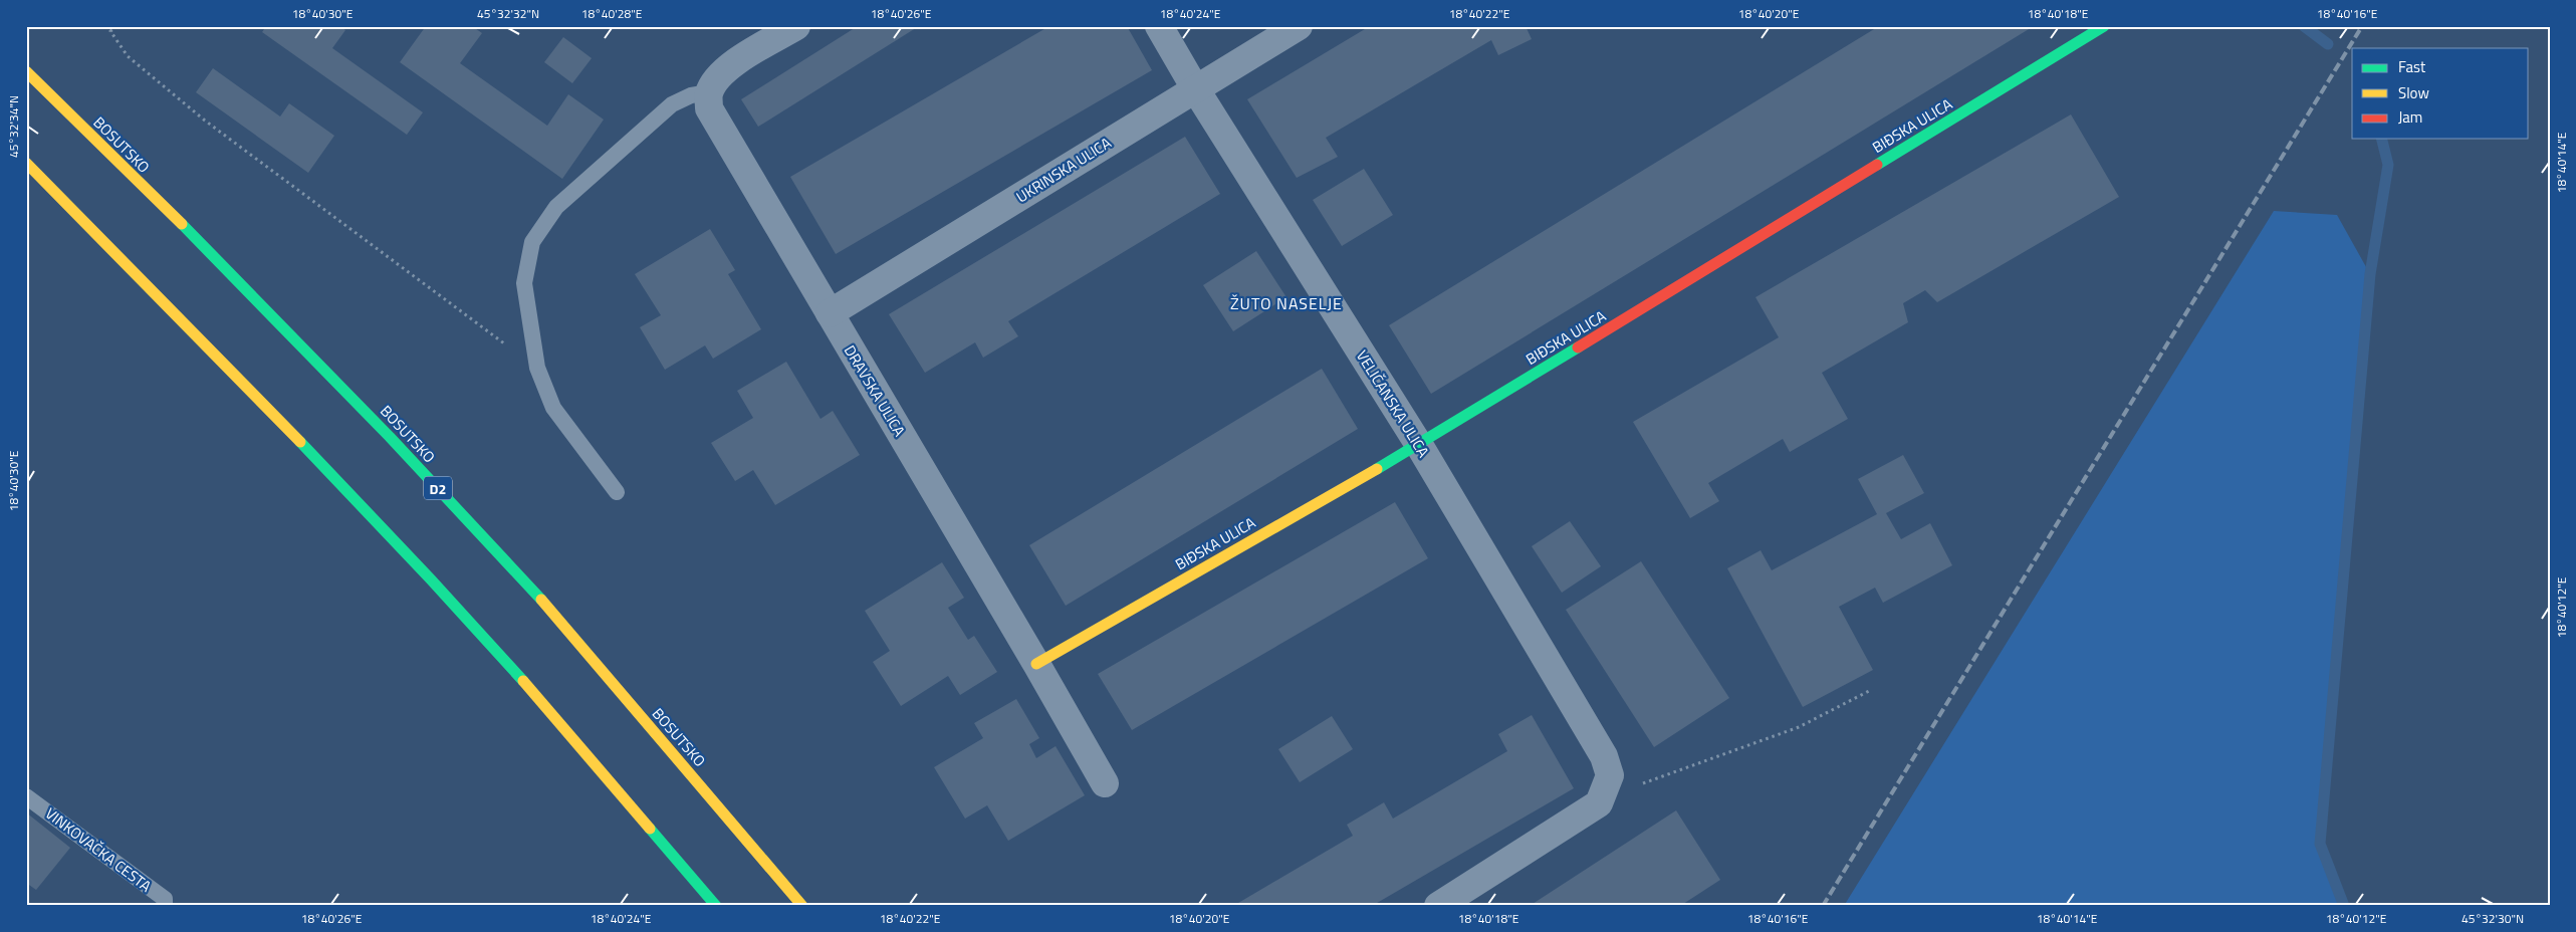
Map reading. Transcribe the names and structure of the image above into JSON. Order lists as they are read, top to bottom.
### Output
{
  "streets": {
    "main road": ["BIĐSKA ULICA", "BOSUTSKO", "D2"],
    "street": ["UKRINSKA ULICA", "DRAVSKA ULICA", "VELIČANSKA ULICA"],
    "lane": ["VINKOVAČKA CESTA"]
  },
  "crossings": [
    ["BIĐSKA ULICA", "DRAVSKA ULICA"],
    ["BIĐSKA ULICA", "VELIČANSKA ULICA"],
    ["UKRINSKA ULICA", "DRAVSKA ULICA"],
    ["UKRINSKA ULICA", "VELIČANSKA ULICA"]
  ],
  "districts": ["ŽUTO NASELJE"],
  "legend": ["Fast", "Slow", "Jam"],
  "coordinates": [
    "18°40'30\"E",
    "45°32'32\"N",
    "18°40'28\"E",
    "18°40'26\"E",
    "18°40'24\"E",
    "18°40'22\"E",
    "18°40'20\"E",
    "18°40'18\"E",
    "18°40'16\"E",
    "45°32'34\"N",
    "18°40'14\"E",
    "18°40'12\"E",
    "45°32'30\"N"
  ]
}
